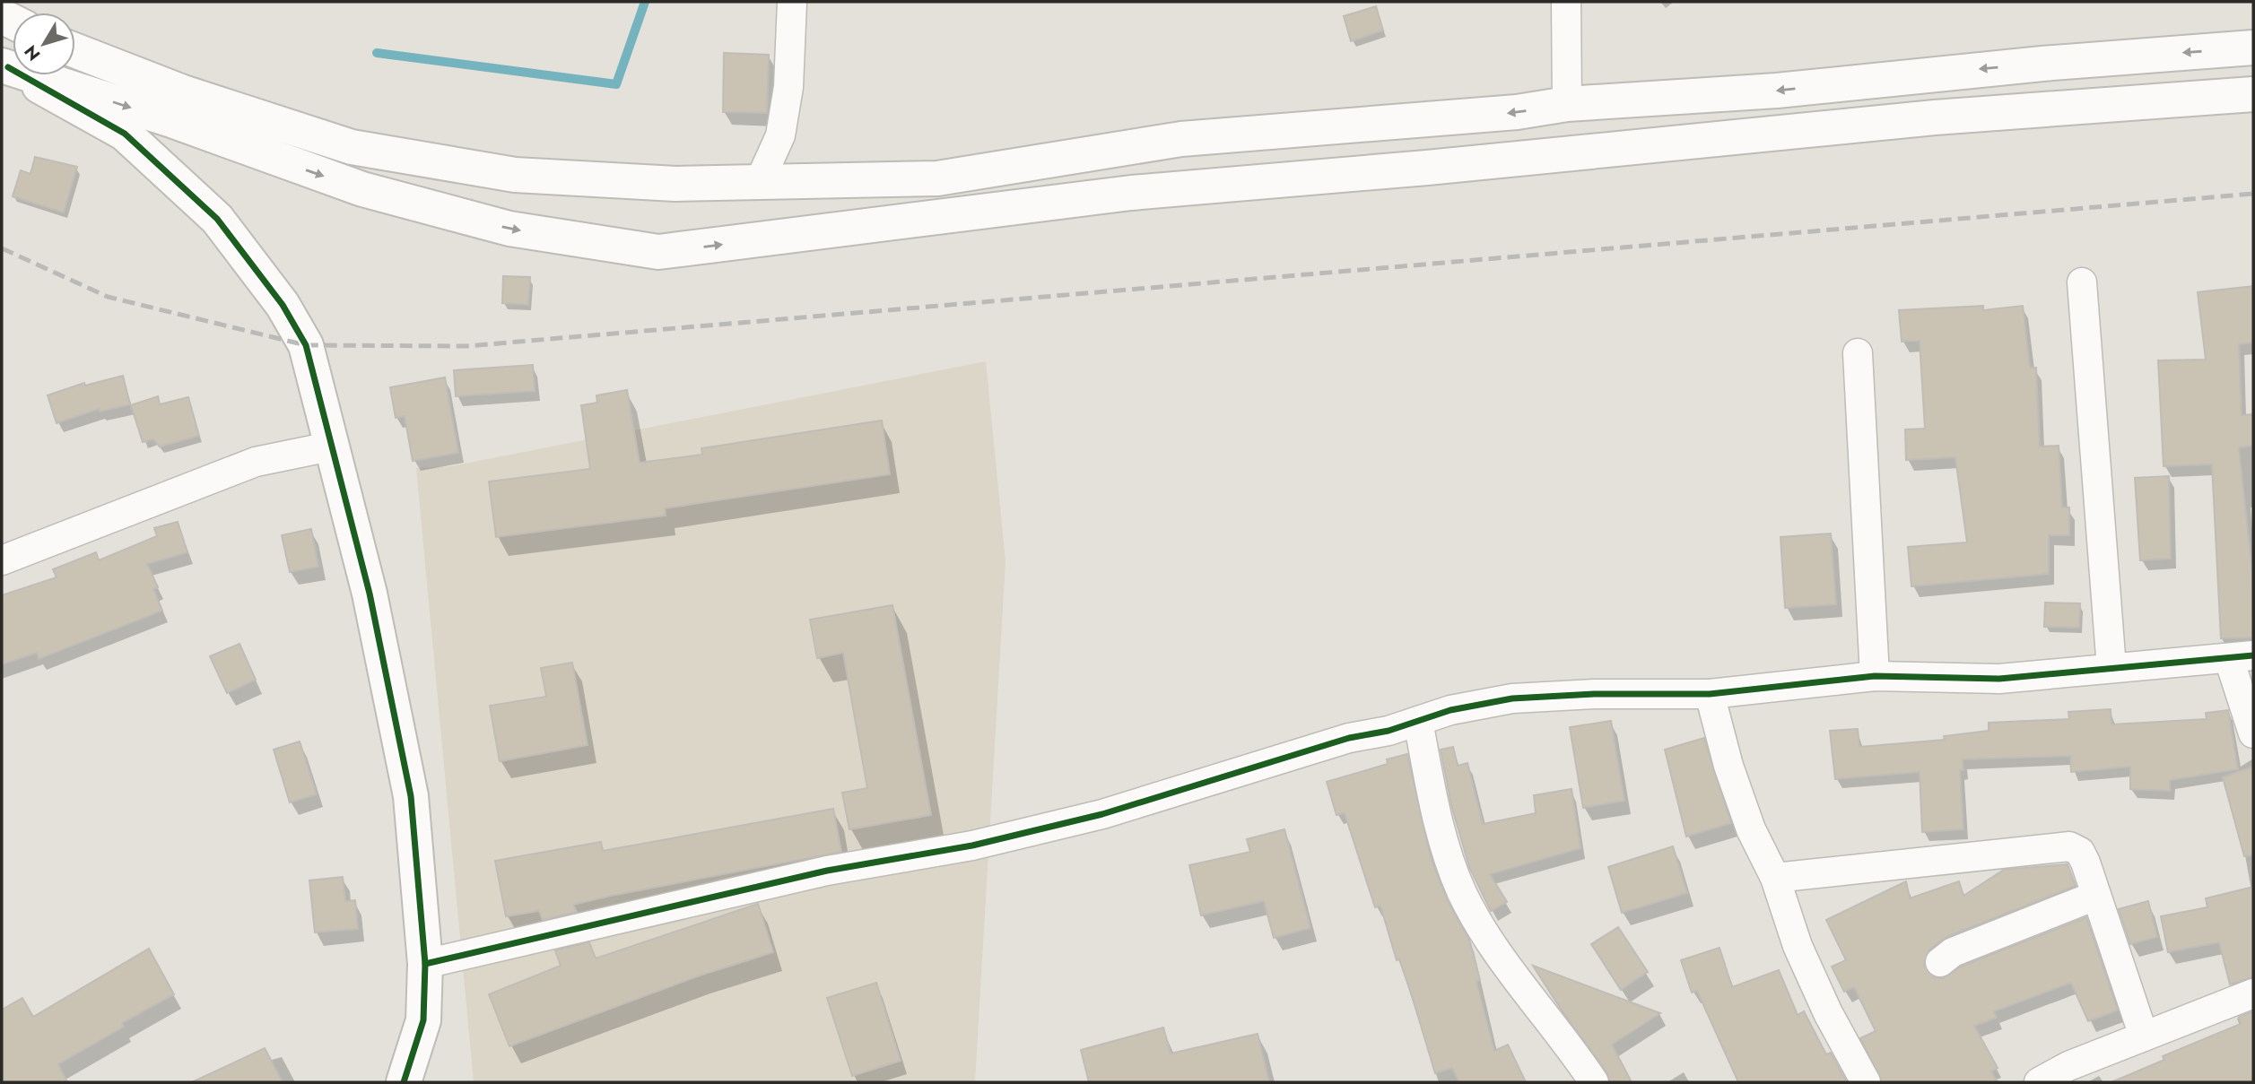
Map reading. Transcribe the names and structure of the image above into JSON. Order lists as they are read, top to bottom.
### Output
{
  "north": "bottom left"
}
